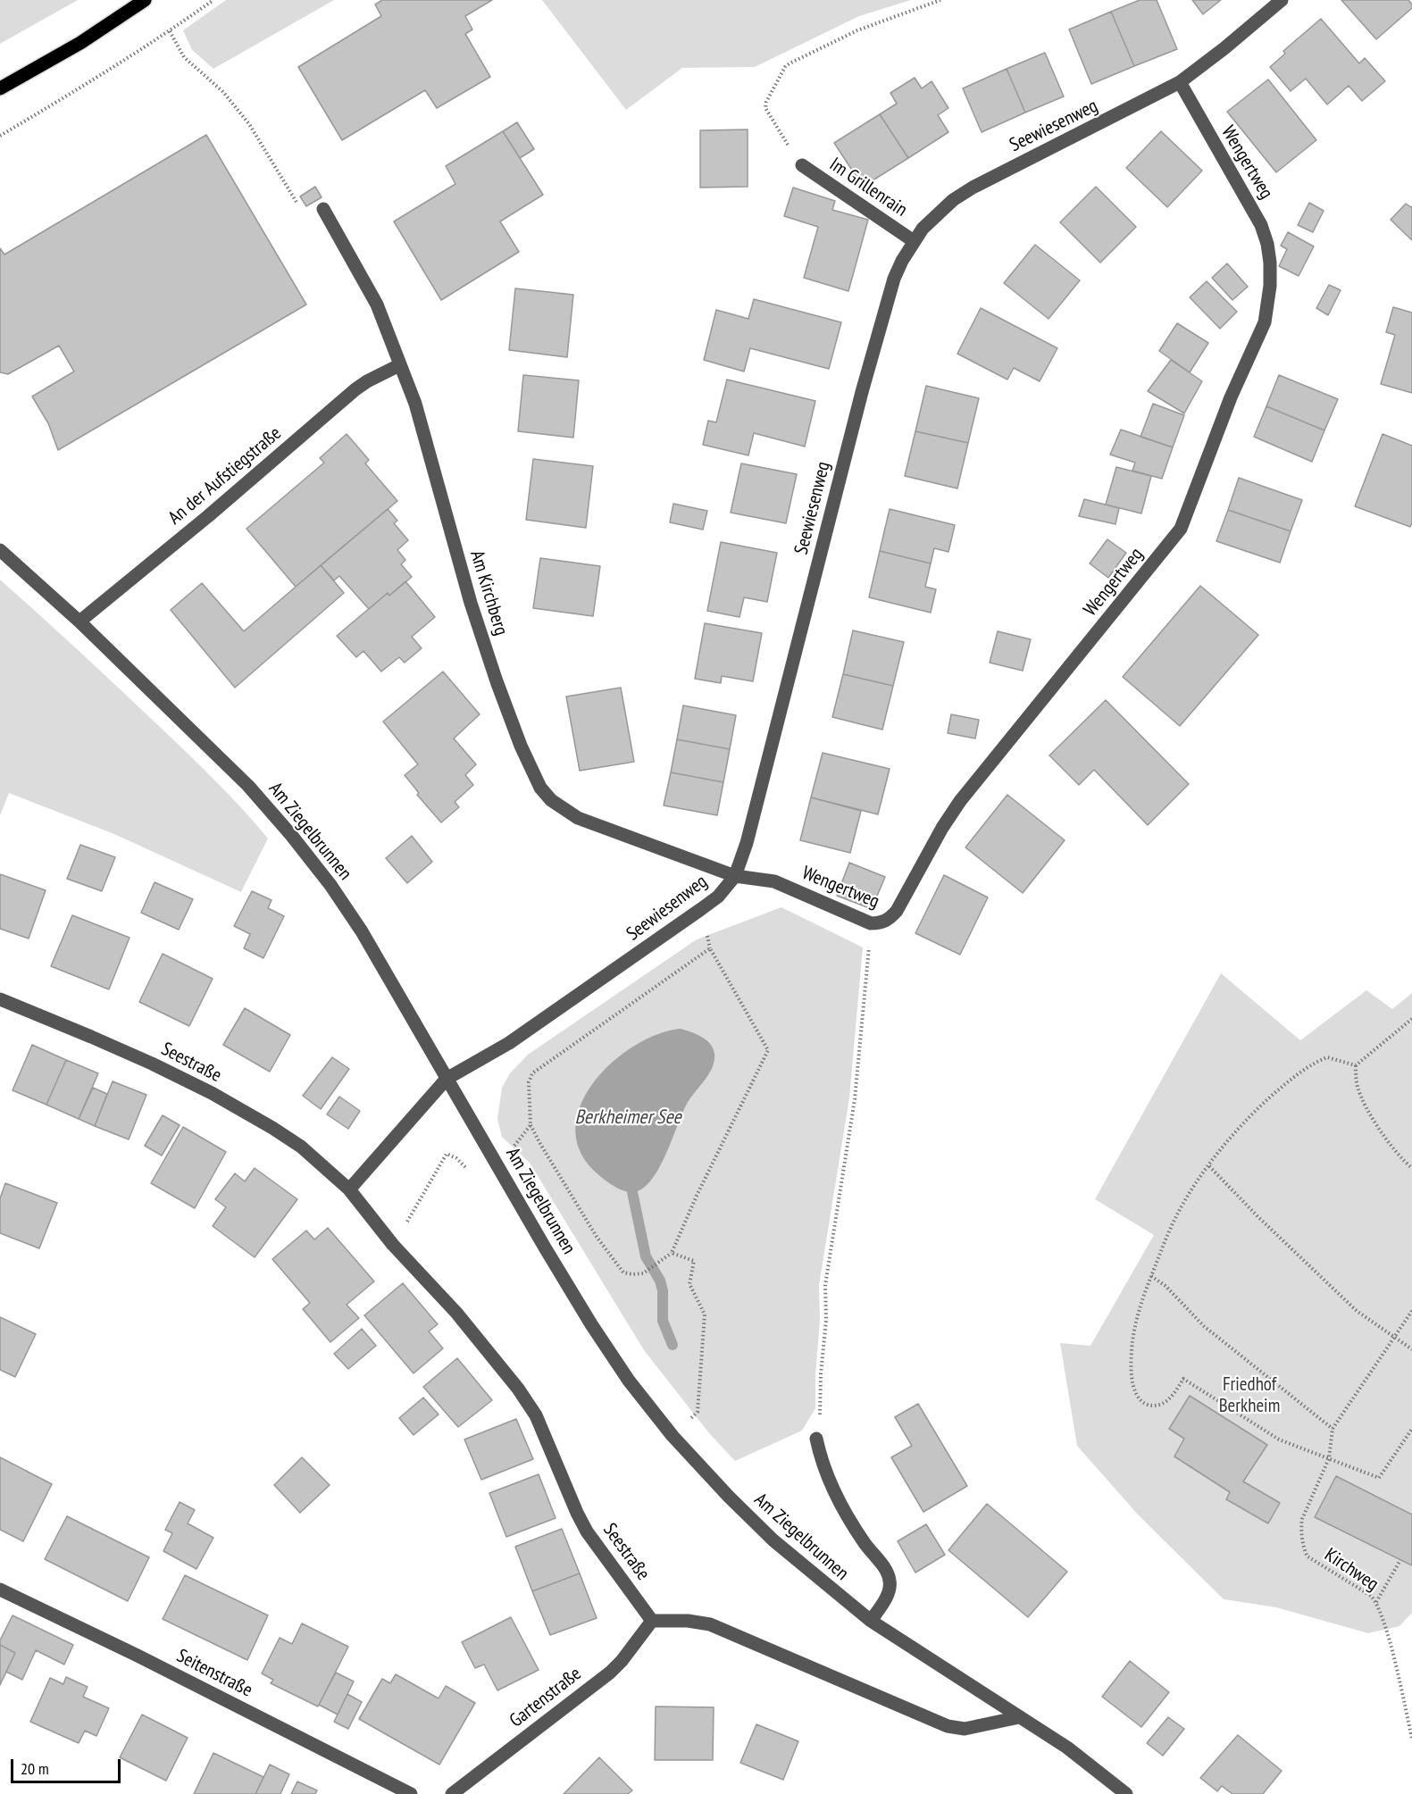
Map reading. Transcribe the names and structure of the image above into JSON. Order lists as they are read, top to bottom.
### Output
{
  "streets": {
    "street": [
      "Seewiesenweg",
      "Wengertweg",
      "Im Grillenrain",
      "An der Aufstiegstraße",
      "Am Kirchberg",
      "Am Ziegelbrunnen",
      "Seestraße",
      "Seitenstraße",
      "Gartenstraße"
    ],
    "path": ["Kirchweg"]
  },
  "crossings": [
    ["Seewiesenweg", "Wengertweg"],
    ["Seewiesenweg", "Im Grillenrain"],
    ["Seewiesenweg", "Am Kirchberg"],
    ["Seewiesenweg", "Am Ziegelbrunnen"],
    ["Wengertweg", "Am Kirchberg"],
    ["An der Aufstiegstraße", "Am Kirchberg"],
    ["An der Aufstiegstraße", "Am Ziegelbrunnen"],
    ["Seestraße", "Gartenstraße"]
  ],
  "water": ["Berkheimer See"],
  "parks": ["Friedhof Berkheim"],
  "scale_bar": "20 m"
}
